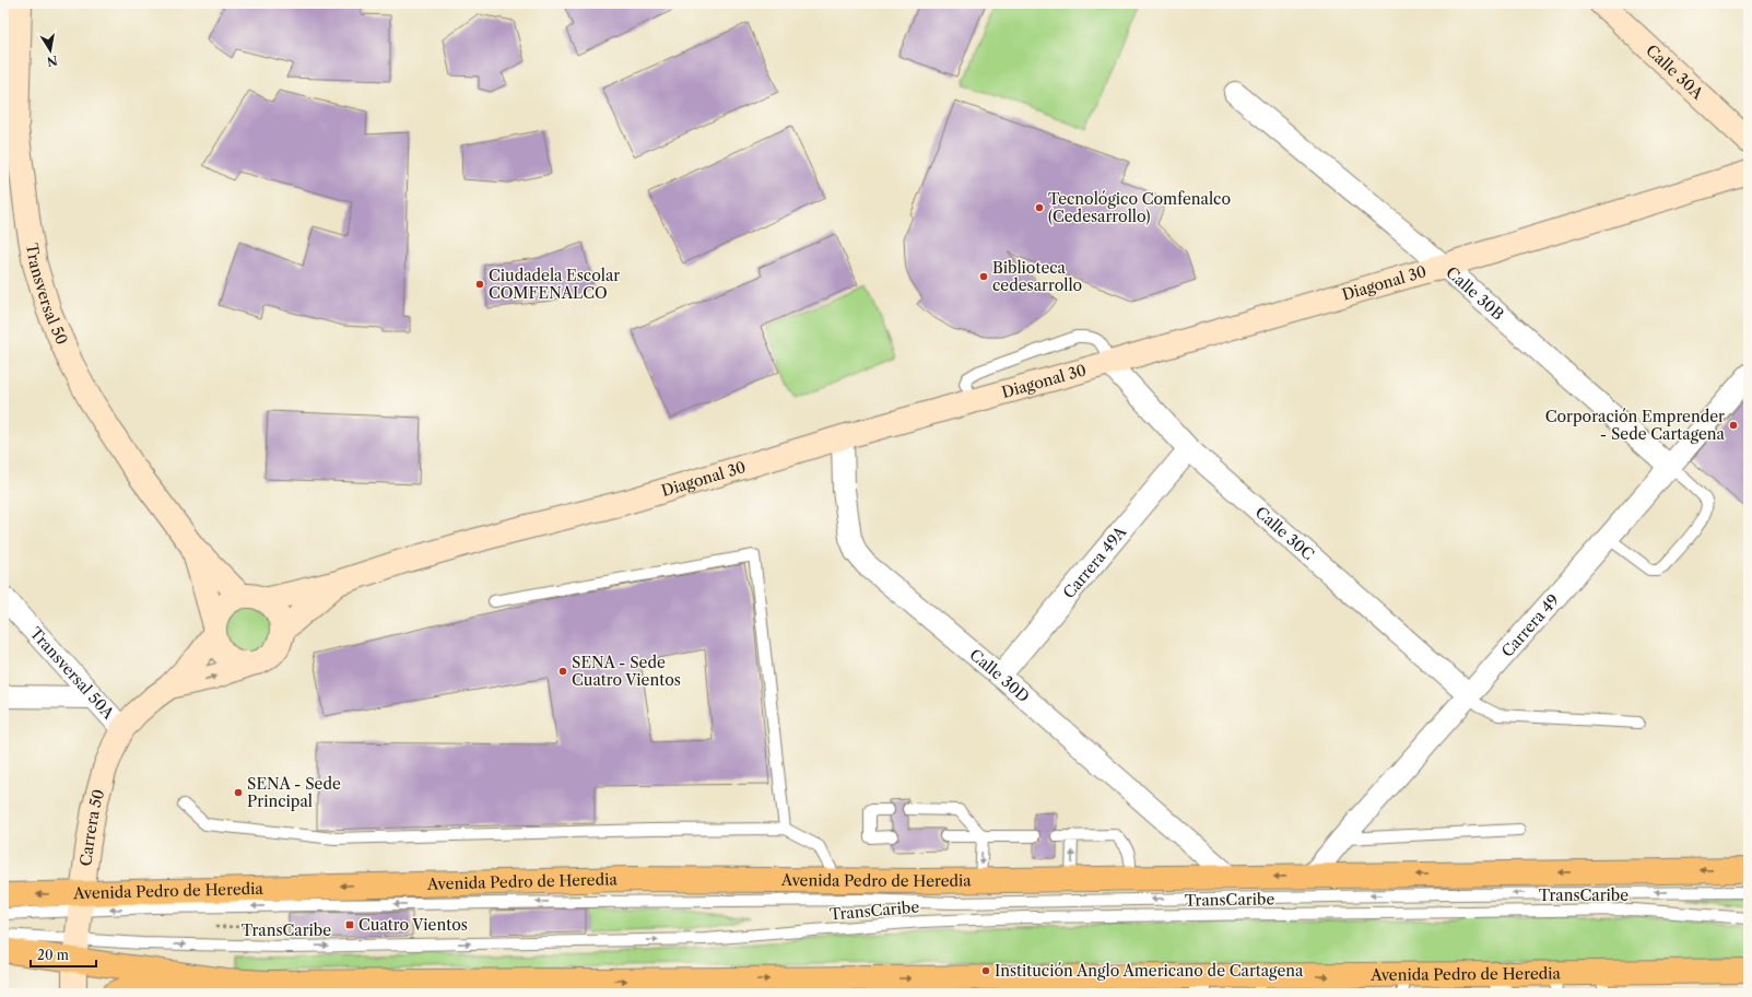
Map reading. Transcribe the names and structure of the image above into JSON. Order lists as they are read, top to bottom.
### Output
{
  "streets": {
    "highway": ["Avenida Pedro de Heredia"],
    "street": [
      "Calle 30A",
      "Diagonal 30",
      "Calle 30B",
      "Transversal 50",
      "Calle 30C",
      "Carrera 49A",
      "Carrera 49",
      "Transversal 50A",
      "Calle 30D",
      "Carrera 50"
    ],
    "lane": ["TransCaribe"]
  },
  "crossings": [
    ["Diagonal 30", "Calle 30B"],
    ["Diagonal 30", "Transversal 50"],
    ["Diagonal 30", "Calle 30C"],
    ["Diagonal 30", "Calle 30D"],
    ["Diagonal 30", "Carrera 50"],
    ["Calle 30B", "Carrera 49"],
    ["Transversal 50", "Carrera 50"],
    ["Calle 30C", "Carrera 49A"],
    ["Calle 30C", "Carrera 49"],
    ["Carrera 49A", "Calle 30D"],
    ["Carrera 49", "Avenida Pedro de Heredia"],
    ["Transversal 50A", "Carrera 50"],
    ["Calle 30D", "Avenida Pedro de Heredia"],
    ["Carrera 50", "Avenida Pedro de Heredia"],
    ["Carrera 50", "TransCaribe"],
    ["Avenida Pedro de Heredia", "TransCaribe"]
  ],
  "places": {
    "other": [
      "Tecnológico Comfenalco (Cedesarrollo)",
      "Biblioteca cedesarrollo",
      "Ciudadela Escolar COMFENALCO",
      "Corporación Emprender - Sede Cartagena",
      "SENA - Sede Cuatro Vientos",
      "SENA - Sede Principal",
      "Institución Anglo Americano de Cartagena"
    ],
    "transit": ["Cuatro Vientos"]
  },
  "scale_bar": "20 m",
  "north": "bottom"
}
